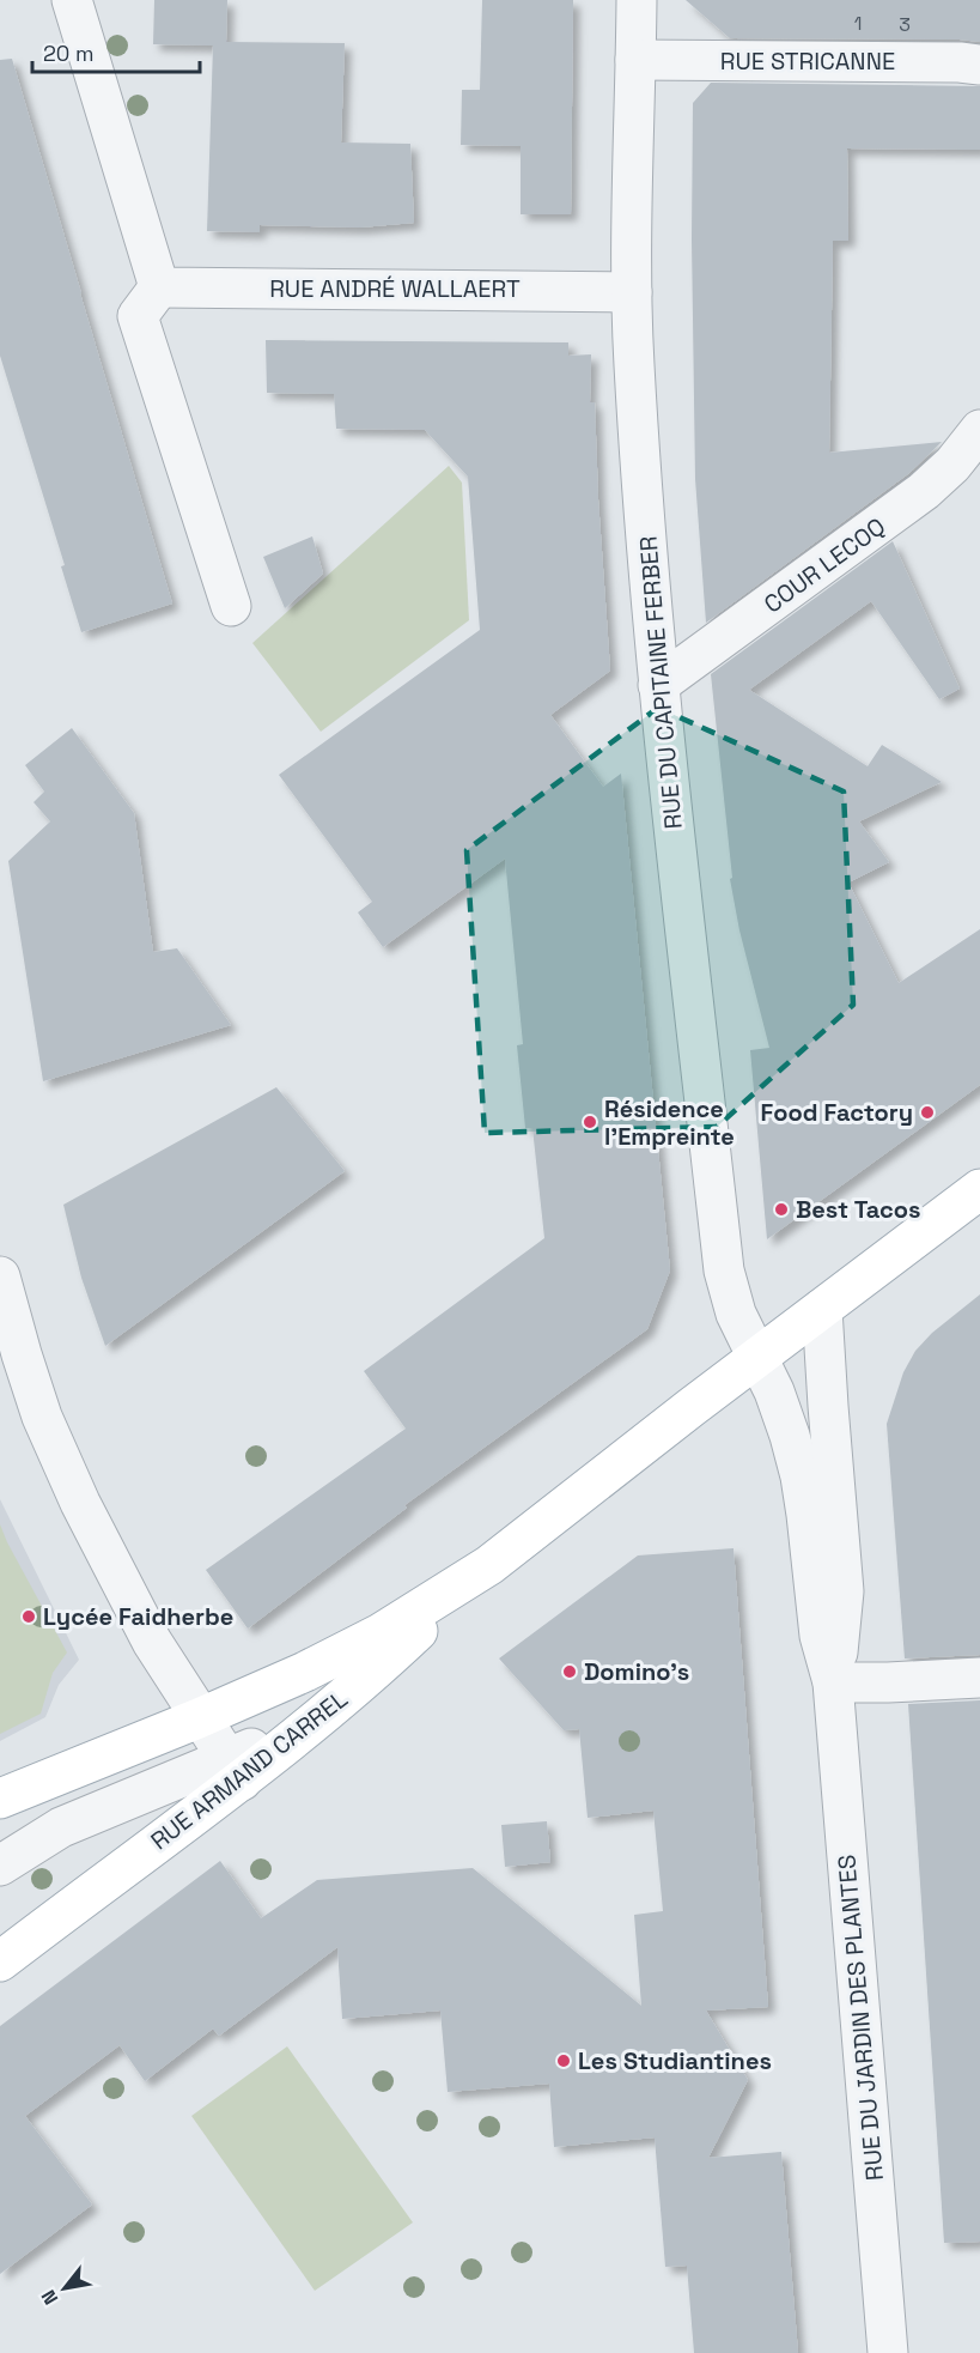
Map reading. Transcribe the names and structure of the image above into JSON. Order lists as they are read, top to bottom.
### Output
{
  "streets": {
    "main road": ["RUE ARMAND CARREL"],
    "street": [
      "RUE STRICANNE",
      "RUE ANDRÉ WALLAERT",
      "COUR LECOQ",
      "RUE DU CAPITAINE FERBER",
      "RUE DU JARDIN DES PLANTES"
    ]
  },
  "crossings": [
    ["RUE STRICANNE", "RUE DU CAPITAINE FERBER"],
    ["RUE ANDRÉ WALLAERT", "RUE DU CAPITAINE FERBER"],
    ["COUR LECOQ", "RUE DU CAPITAINE FERBER"],
    ["RUE DU CAPITAINE FERBER", "RUE ARMAND CARREL"],
    ["RUE DU CAPITAINE FERBER", "RUE DU JARDIN DES PLANTES"],
    ["RUE ARMAND CARREL", "RUE DU JARDIN DES PLANTES"]
  ],
  "places": [
    "Food Factory",
    "Résidence l'Empreinte",
    "Best Tacos",
    "Lycée Faidherbe",
    "Domino's",
    "Les Studiantines"
  ],
  "house_numbers": ["1", "3"],
  "scale_bar": "20 m",
  "north": "bottom left"
}
